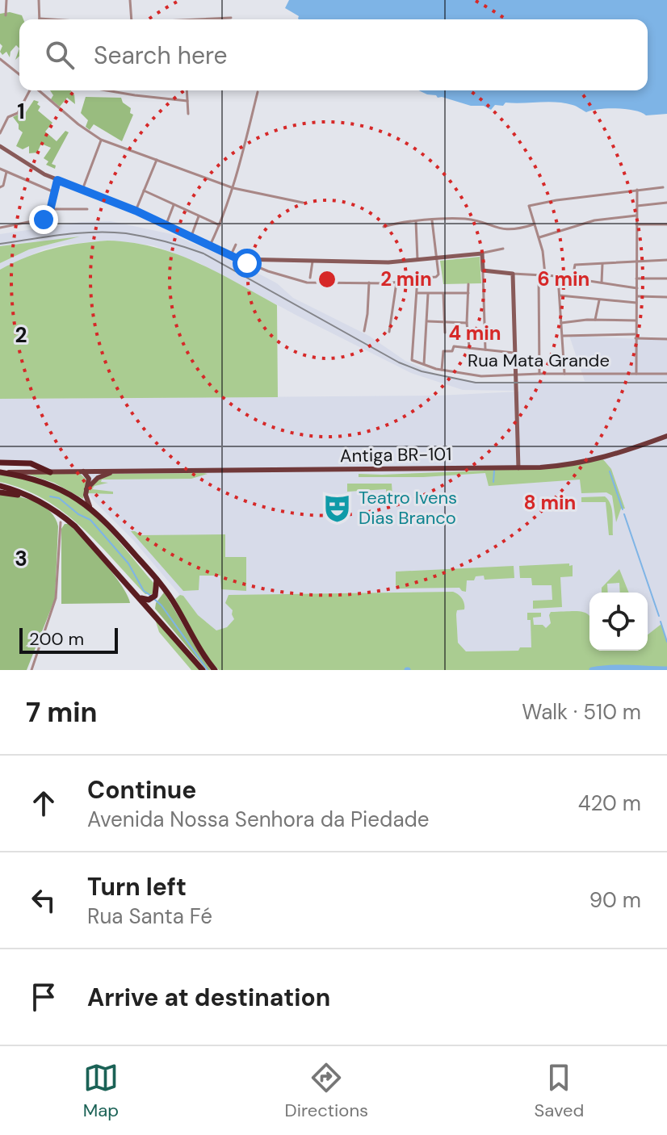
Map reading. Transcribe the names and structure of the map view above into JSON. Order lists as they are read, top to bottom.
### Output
{
  "streets": {
    "main road": ["Antiga BR-101"],
    "street": ["Rua Mata Grande"]
  },
  "places": {
    "theatre": ["Teatro Ivens Dias Branco"]
  },
  "scale_bar": "200 m",
  "page": {
    "search": "Search here",
    "scale": "200 m",
    "heading": ["7 min", "Walk · 510 m"],
    "list": [
      ["Continue", "Avenida Nossa Senhora da Piedade", "420 m"],
      ["Turn left", "Rua Santa Fé", "90 m"],
      "Arrive at destination"
    ],
    "nav": ["Map", "Directions", "Saved"]
  },
  "grid": {
    "rows": ["1", "2", "3"]
  },
  "rings": [
    "2 min",
    "6 min",
    "4 min",
    "8 min"
  ]
}
